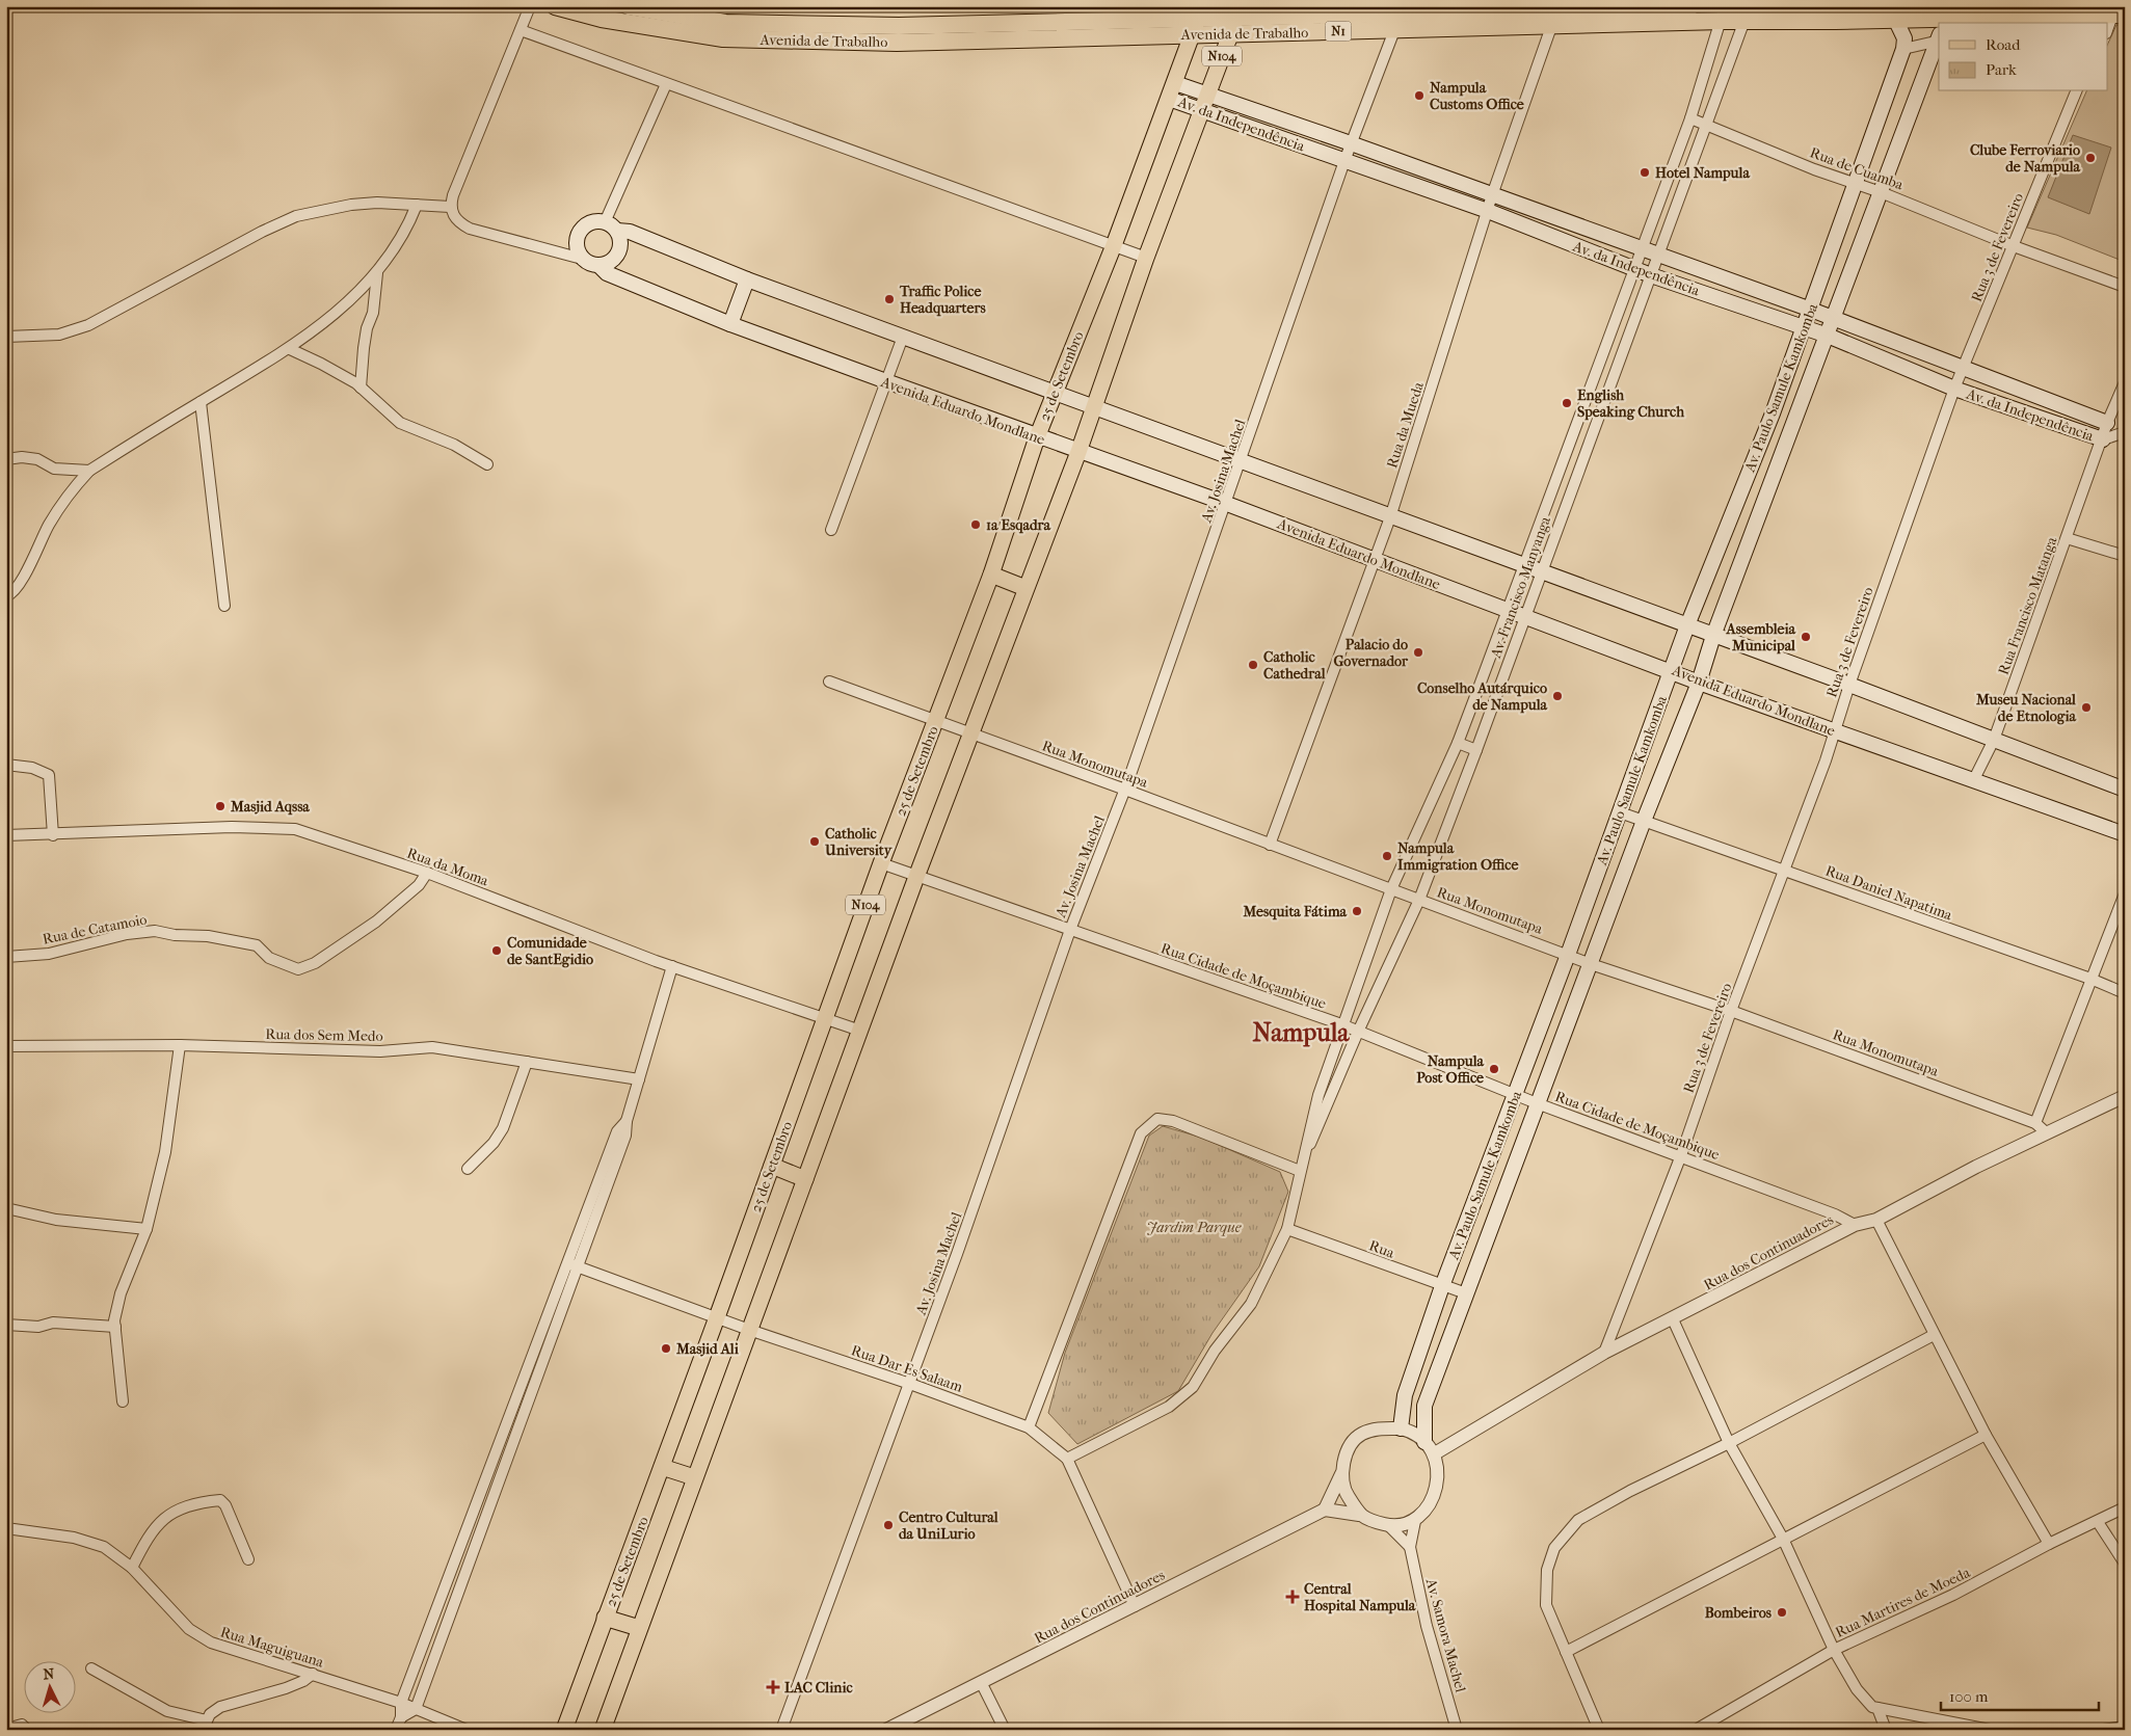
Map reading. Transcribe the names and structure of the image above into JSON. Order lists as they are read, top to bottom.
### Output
{
  "streets": {
    "highway": ["N1", "Avenida de Trabalho"],
    "main road": [
      "N104",
      "Av. da Independência",
      "25 de Setembro",
      "Av. Paulo Samule Kamkomba",
      "Avenida Eduardo Mondlane"
    ],
    "street": [
      "Rua de Cuamba",
      "Rua 3 de Fevereiro",
      "Rua da Mueda",
      "Av. Josina Machel",
      "Av. Francisco Manyanga",
      "Rua Francisco Matanga",
      "Rua Monomutapa",
      "Rua da Moma",
      "Rua Daniel Napatima",
      "Rua de Catamoio",
      "Rua Cidade de Moçambique",
      "Rua dos Sem Medo",
      "Rua",
      "Rua dos Continuadores",
      "Rua Dar Es Salaam",
      "Rua Martires de Moeda",
      "Av. Samora Machel",
      "Rua Maguiguana"
    ]
  },
  "crossings": [
    ["Avenida de Trabalho", "N104"],
    ["Avenida de Trabalho", "25 de Setembro"],
    ["Avenida de Trabalho", "Rua da Mueda"],
    ["Avenida de Trabalho", "Av. Josina Machel"],
    ["Avenida de Trabalho", "Av. Francisco Manyanga"],
    ["N104", "Av. da Independência"],
    ["N104", "Avenida Eduardo Mondlane"],
    ["N104", "Rua Monomutapa"],
    ["N104", "Rua da Moma"],
    ["N104", "Rua Cidade de Moçambique"],
    ["N104", "Rua Dar Es Salaam"],
    ["Av. da Independência", "Rua 3 de Fevereiro"],
    ["Av. da Independência", "25 de Setembro"],
    ["Av. da Independência", "Av. Paulo Samule Kamkomba"],
    ["Av. da Independência", "Rua da Mueda"],
    ["Av. da Independência", "Av. Josina Machel"],
    ["Av. da Independência", "Av. Francisco Manyanga"],
    ["Av. da Independência", "Rua Francisco Matanga"],
    ["Rua de Cuamba", "Rua 3 de Fevereiro"],
    ["Rua de Cuamba", "Av. Paulo Samule Kamkomba"],
    ["Rua de Cuamba", "Av. Francisco Manyanga"],
    ["Rua 3 de Fevereiro", "Avenida Eduardo Mondlane"],
    ["Rua 3 de Fevereiro", "Rua Monomutapa"],
    ["Rua 3 de Fevereiro", "Rua Daniel Napatima"],
    ["Rua 3 de Fevereiro", "Rua Cidade de Moçambique"],
    ["Rua 3 de Fevereiro", "Rua dos Continuadores"],
    ["25 de Setembro", "Avenida Eduardo Mondlane"],
    ["25 de Setembro", "Rua Monomutapa"],
    ["25 de Setembro", "Rua da Moma"],
    ["25 de Setembro", "Rua Cidade de Moçambique"],
    ["25 de Setembro", "Rua Dar Es Salaam"],
    ["Av. Paulo Samule Kamkomba", "Avenida Eduardo Mondlane"],
    ["Av. Paulo Samule Kamkomba", "Rua Monomutapa"],
    ["Av. Paulo Samule Kamkomba", "Rua Daniel Napatima"],
    ["Av. Paulo Samule Kamkomba", "Rua Cidade de Moçambique"],
    ["Av. Paulo Samule Kamkomba", "Rua"],
    ["Av. Paulo Samule Kamkomba", "Rua dos Continuadores"],
    ["Avenida Eduardo Mondlane", "Rua da Mueda"],
    ["Avenida Eduardo Mondlane", "Av. Josina Machel"],
    ["Avenida Eduardo Mondlane", "Av. Francisco Manyanga"],
    ["Avenida Eduardo Mondlane", "Rua Francisco Matanga"],
    ["Rua da Mueda", "Rua Monomutapa"],
    ["Av. Josina Machel", "Rua Monomutapa"],
    ["Av. Josina Machel", "Rua Cidade de Moçambique"],
    ["Av. Josina Machel", "Rua Dar Es Salaam"],
    ["Av. Francisco Manyanga", "Rua Monomutapa"],
    ["Av. Francisco Manyanga", "Rua Cidade de Moçambique"],
    ["Av. Francisco Manyanga", "Rua"],
    ["Av. Francisco Manyanga", "Rua Dar Es Salaam"],
    ["Rua da Moma", "Rua de Catamoio"],
    ["Rua Cidade de Moçambique", "Rua dos Continuadores"],
    ["Rua dos Continuadores", "Rua Dar Es Salaam"]
  ],
  "districts": ["Nampula"],
  "parks": ["Jardim Parque"],
  "places": {
    "other": [
      "Nampula Customs Office",
      "Clube Ferroviario de Nampula",
      "Hotel Nampula",
      "Traffic Police Headquarters",
      "English Speaking Church",
      "1a Esqadra",
      "Assembleia Municipal",
      "Palacio do Governador",
      "Catholic Cathedral",
      "Conselho Autárquico de Nampula",
      "Museu Nacional de Etnologia",
      "Masjid Aqssa",
      "Catholic University",
      "Nampula Immigration Office",
      "Mesquita Fátima",
      "Comunidade de SantEgidio",
      "Nampula Post Office",
      "Masjid Ali",
      "Centro Cultural da UniLurio",
      "Bombeiros"
    ],
    "health": ["Central Hospital Nampula", "LAC Clinic"]
  },
  "legend": ["Road", "Park"],
  "scale_bar": "100 m",
  "north": "top"
}
